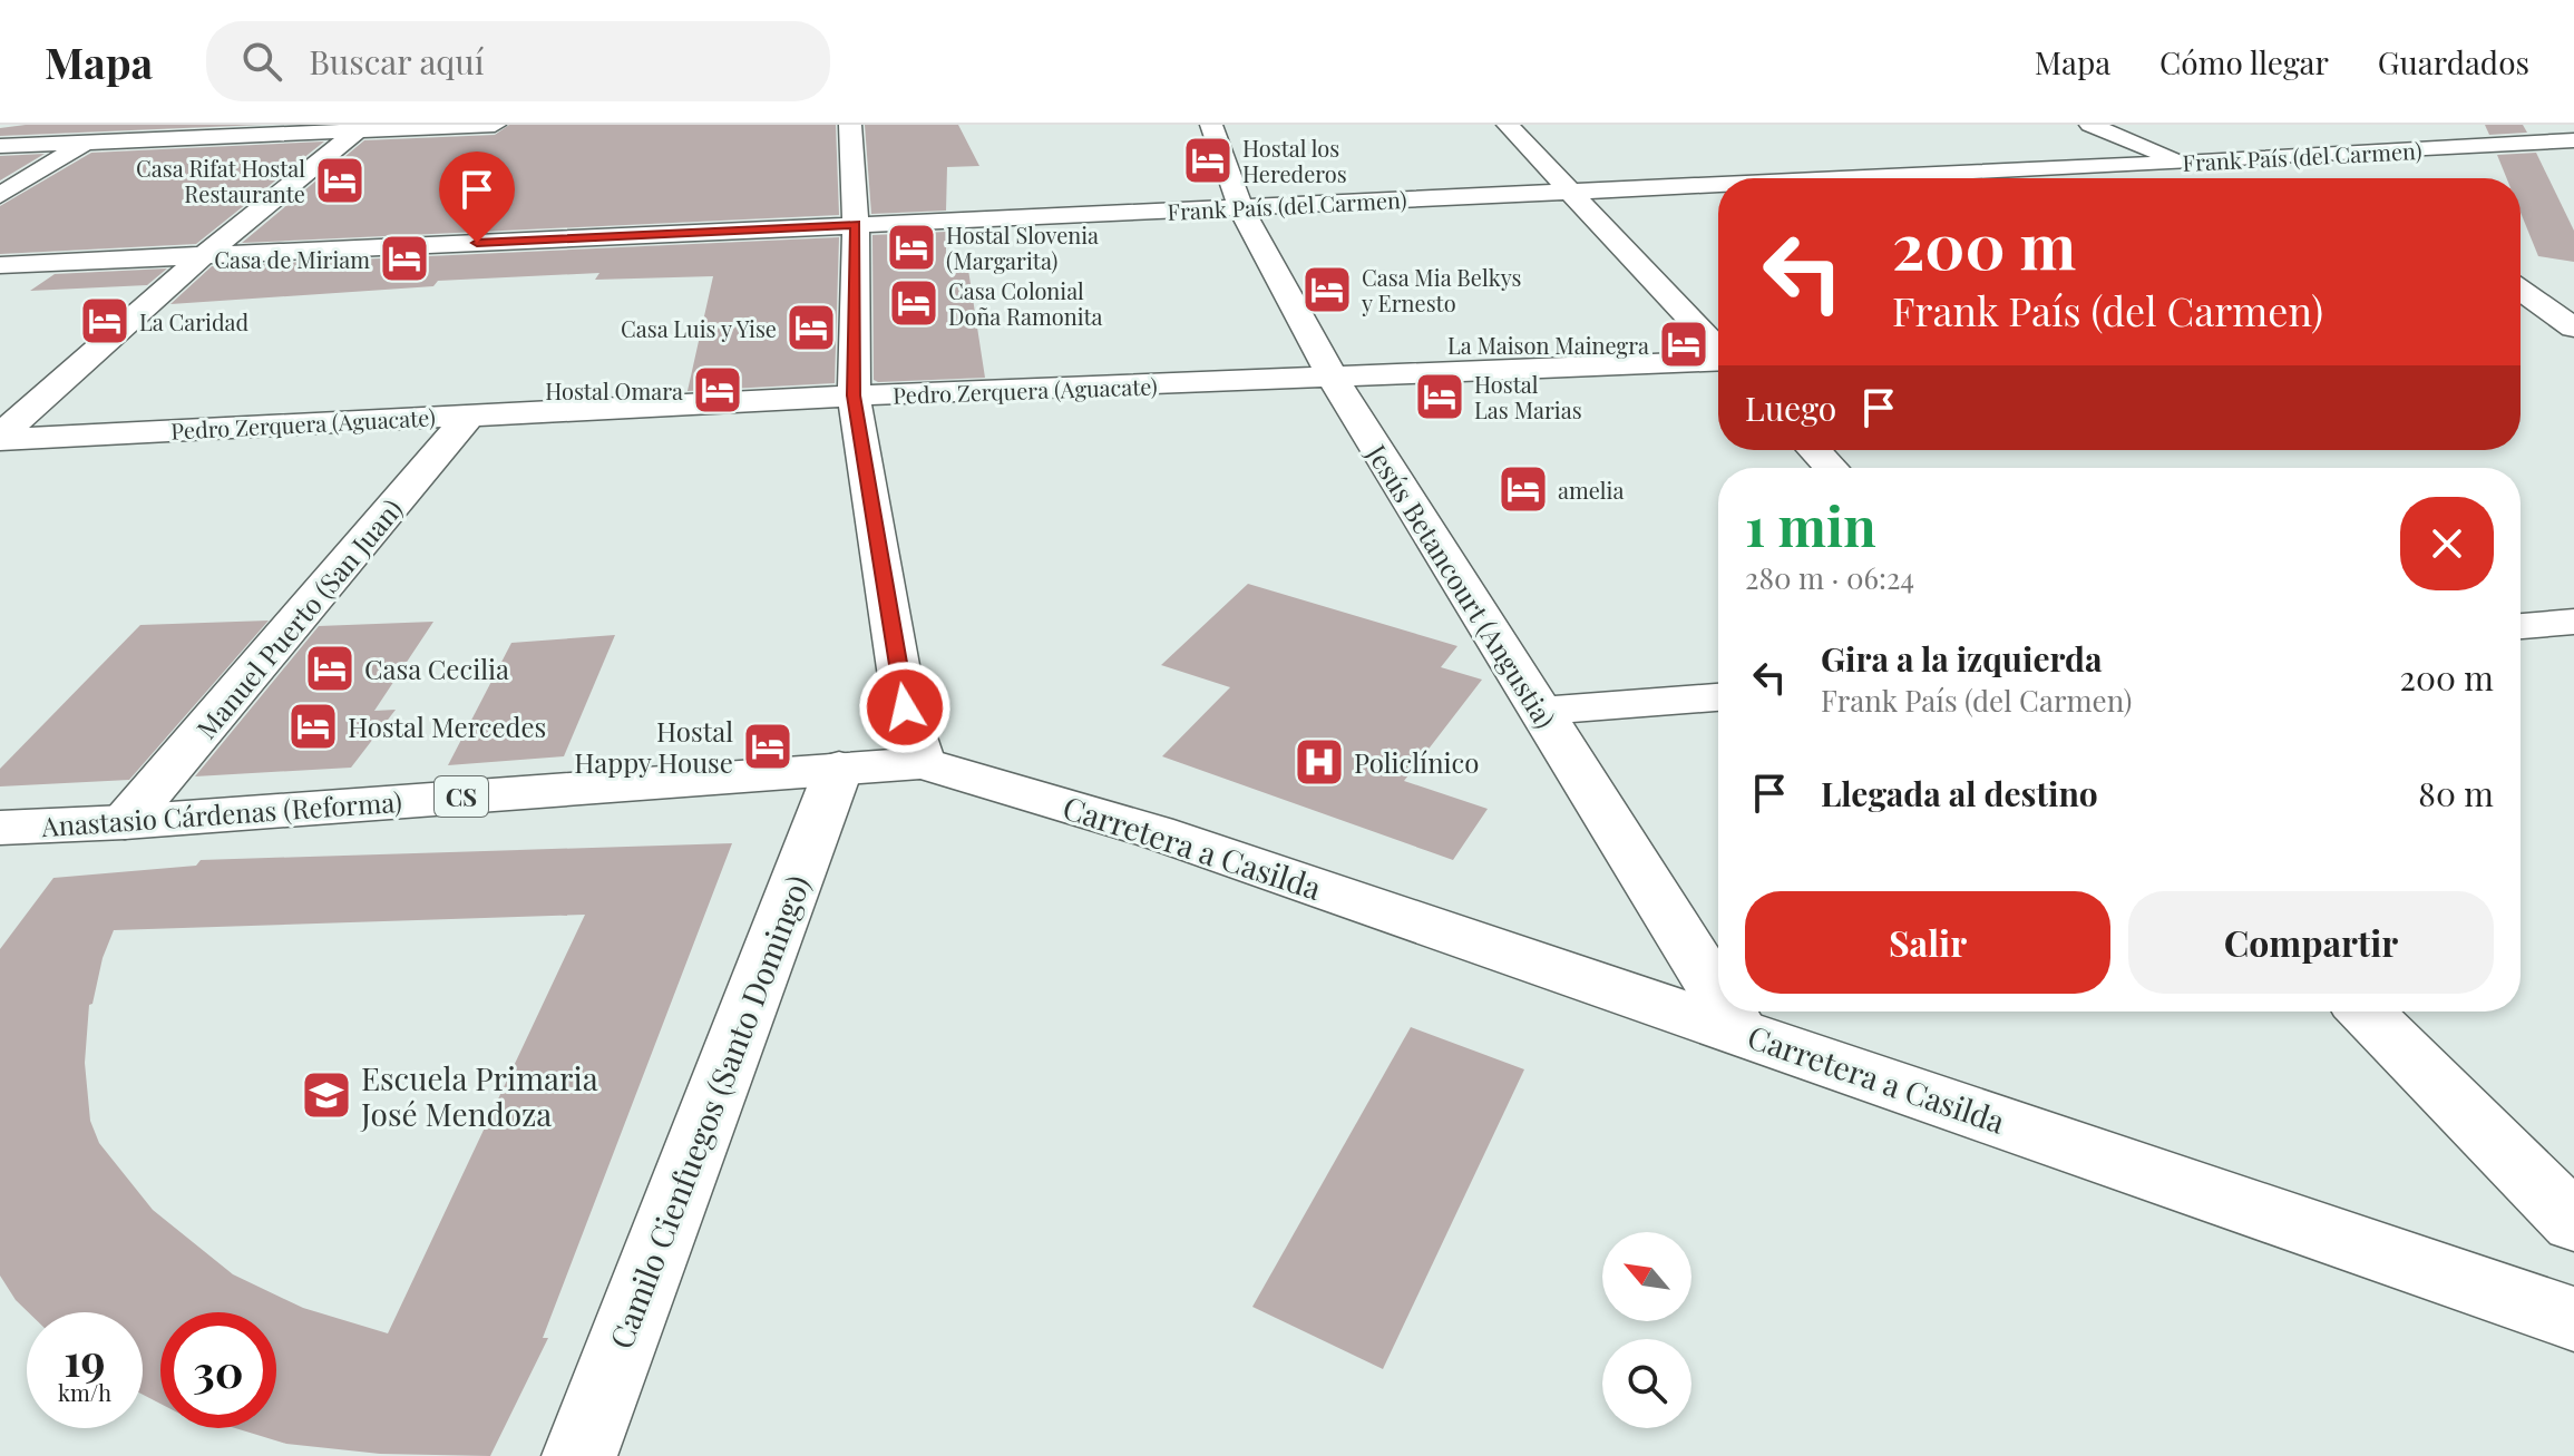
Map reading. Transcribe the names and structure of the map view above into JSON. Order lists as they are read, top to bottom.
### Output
{
  "streets": {
    "street": [
      "Frank País (del Carmen)",
      "Pedro Zerquera (Aguacate)",
      "Jesús Betancourt (Angustia)",
      "Manuel Puerto (San Juan)",
      "CS",
      "Anastasio Cárdenas (Reforma)",
      "Carretera a Casilda",
      "Camilo Cienfuegos (Santo Domingo)"
    ]
  },
  "crossings": [
    ["Frank País (del Carmen)", "Jesús Betancourt (Angustia)"],
    ["Pedro Zerquera (Aguacate)", "Jesús Betancourt (Angustia)"],
    ["Pedro Zerquera (Aguacate)", "Manuel Puerto (San Juan)"],
    ["Jesús Betancourt (Angustia)", "Carretera a Casilda"],
    ["Manuel Puerto (San Juan)", "Anastasio Cárdenas (Reforma)"],
    ["Anastasio Cárdenas (Reforma)", "Carretera a Casilda"],
    ["Anastasio Cárdenas (Reforma)", "Camilo Cienfuegos (Santo Domingo)"]
  ],
  "places": {
    "hotel": [
      "Hostal los Herederos",
      "Casa Rifat Hostal Restaurante",
      "Hostal Slovenia (Margarita)",
      "Casa de Miriam",
      "Casa Mia Belkys y Ernesto",
      "Casa Colonial Doña Ramonita",
      "La Caridad",
      "Casa Luis y Yise",
      "La Maison Mainegra",
      "Hostal Omara",
      "Hostal Las Marias",
      "amelia",
      "Casa Cecilia",
      "Hostal Mercedes",
      "Hostal Happy House"
    ],
    "hospital": ["Policlínico"],
    "school or university": ["Escuela Primaria José Mendoza"]
  },
  "north": "top left",
  "page": {
    "header": "Mapa",
    "search": "Buscar aquí",
    "nav": ["Mapa", "Cómo llegar", "Guardados"],
    "turn": ["200 m", "Frank País (del Carmen)"],
    "then": "Luego",
    "heading": ["1 min", "280 m · 06:24"],
    "list": [
      {
        "name": "Gira a la izquierda",
        "note": "Frank País (del Carmen)",
        "value": "200 m"
      },
      {
        "name": "Llegada al destino",
        "value": "80 m"
      }
    ],
    "buttons": ["Salir", "Compartir"],
    "speed": "19 km/h",
    "limit": "30"
  }
}
